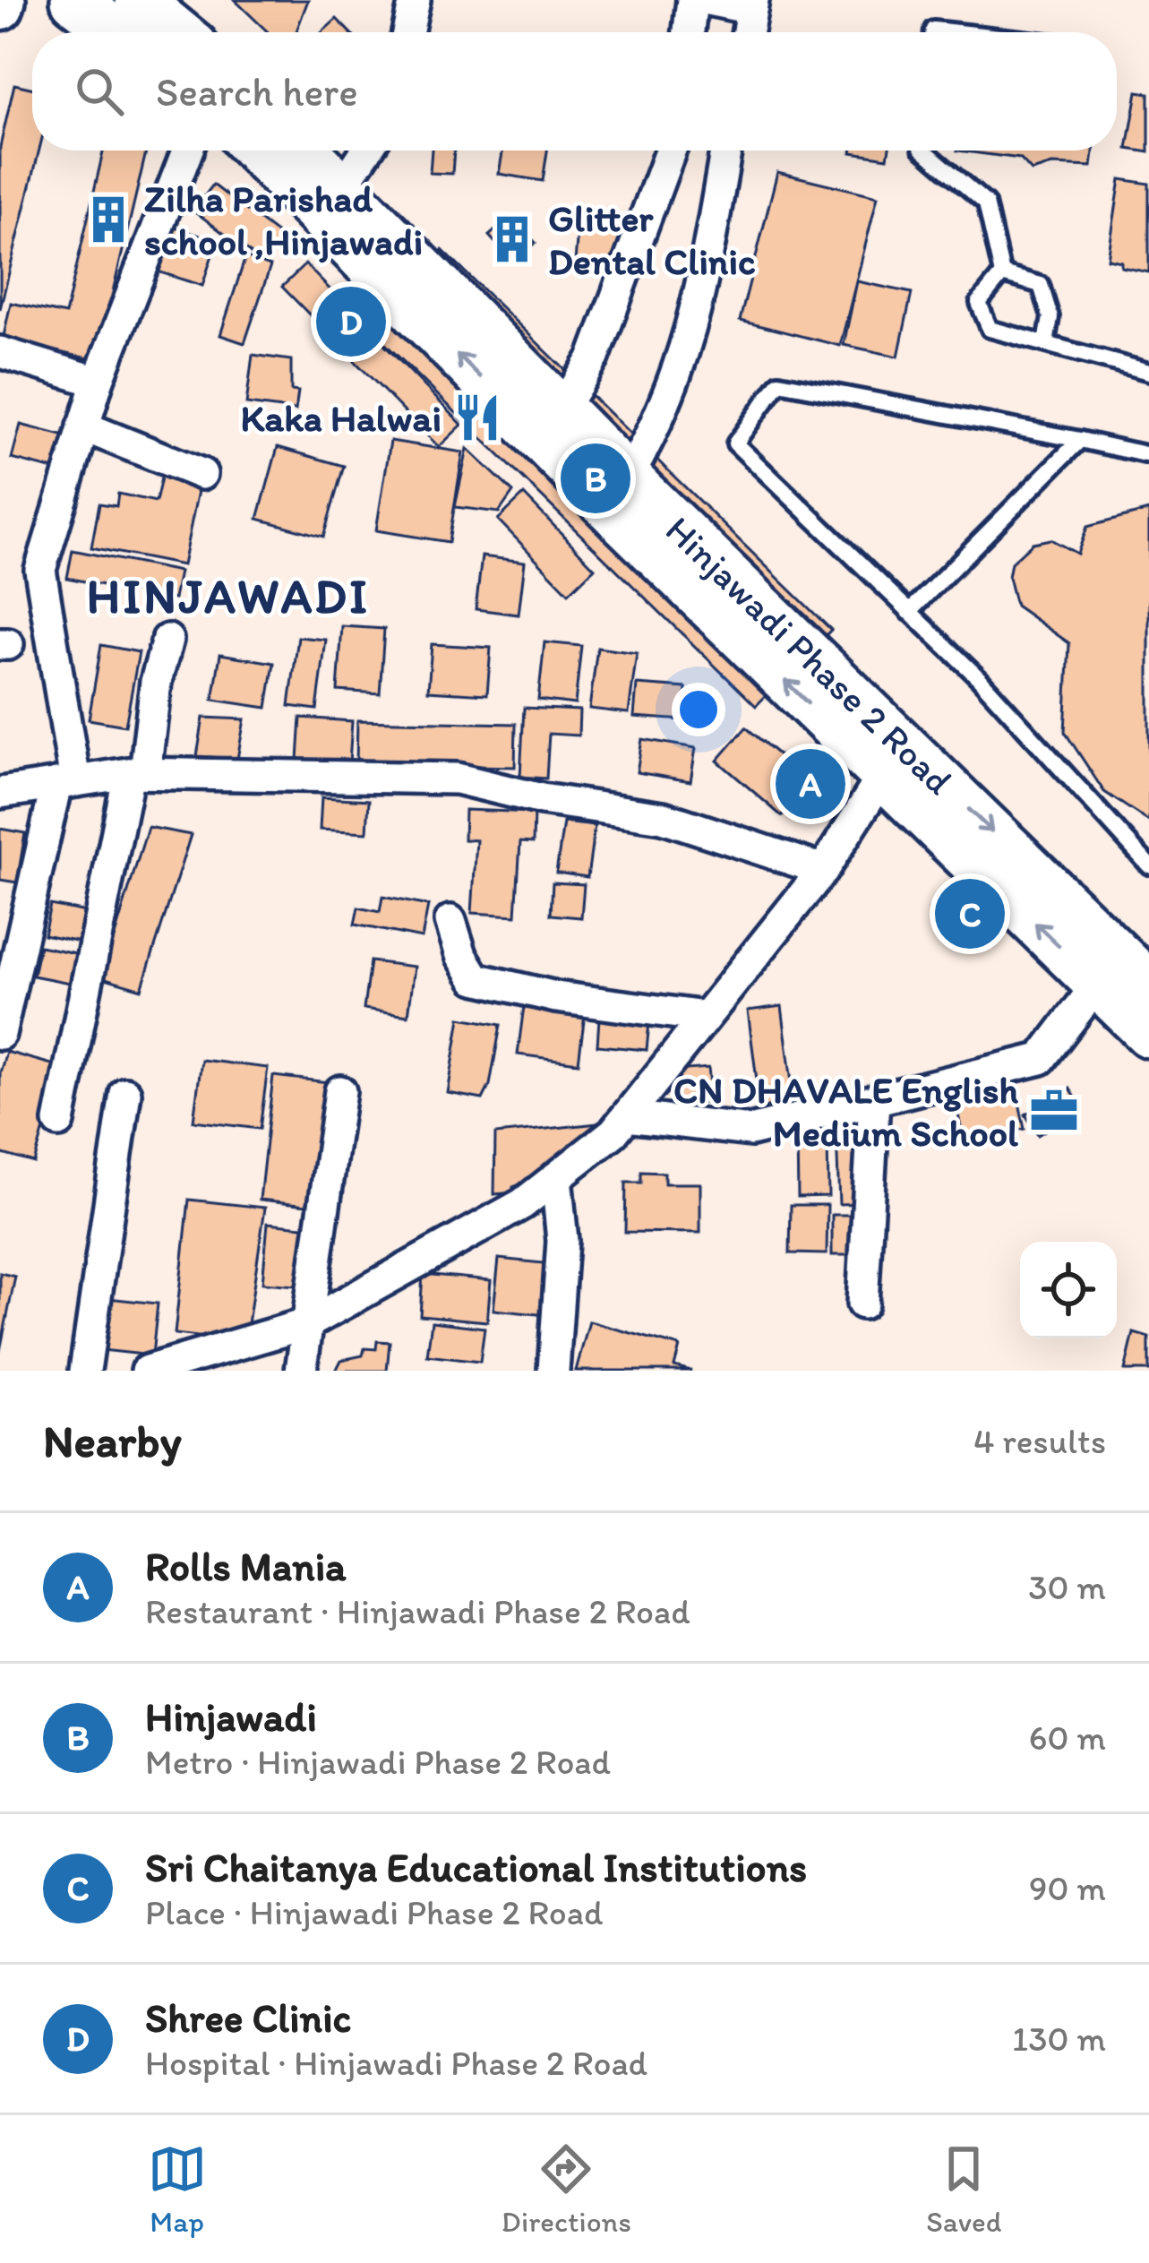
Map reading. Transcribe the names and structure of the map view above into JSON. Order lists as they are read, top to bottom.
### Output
{
  "streets": {
    "main road": ["Hinjawadi Phase 2 Road"]
  },
  "districts": ["HINJAWADI"],
  "places": {
    "building": ["Zilha Parishad school ,Hinjawadi", "Glitter Dental Clinic"],
    "restaurant": ["Kaka Halwai"],
    "office": ["CN DHAVALE English Medium School"]
  },
  "page": {
    "search": "Search here",
    "pins": [
      "D",
      "B",
      "A",
      "C"
    ],
    "heading": ["Nearby", "4 results"],
    "list": [
      {
        "mark": "A",
        "name": "Rolls Mania",
        "note": "Restaurant · Hinjawadi Phase 2 Road",
        "value": "30 m"
      },
      {
        "mark": "B",
        "name": "Hinjawadi",
        "note": "Metro · Hinjawadi Phase 2 Road",
        "value": "60 m"
      },
      {
        "mark": "C",
        "name": "Sri Chaitanya Educational Institutions",
        "note": "Place · Hinjawadi Phase 2 Road",
        "value": "90 m"
      },
      {
        "mark": "D",
        "name": "Shree Clinic",
        "note": "Hospital · Hinjawadi Phase 2 Road",
        "value": "130 m"
      }
    ],
    "nav": ["Map", "Directions", "Saved"]
  }
}
